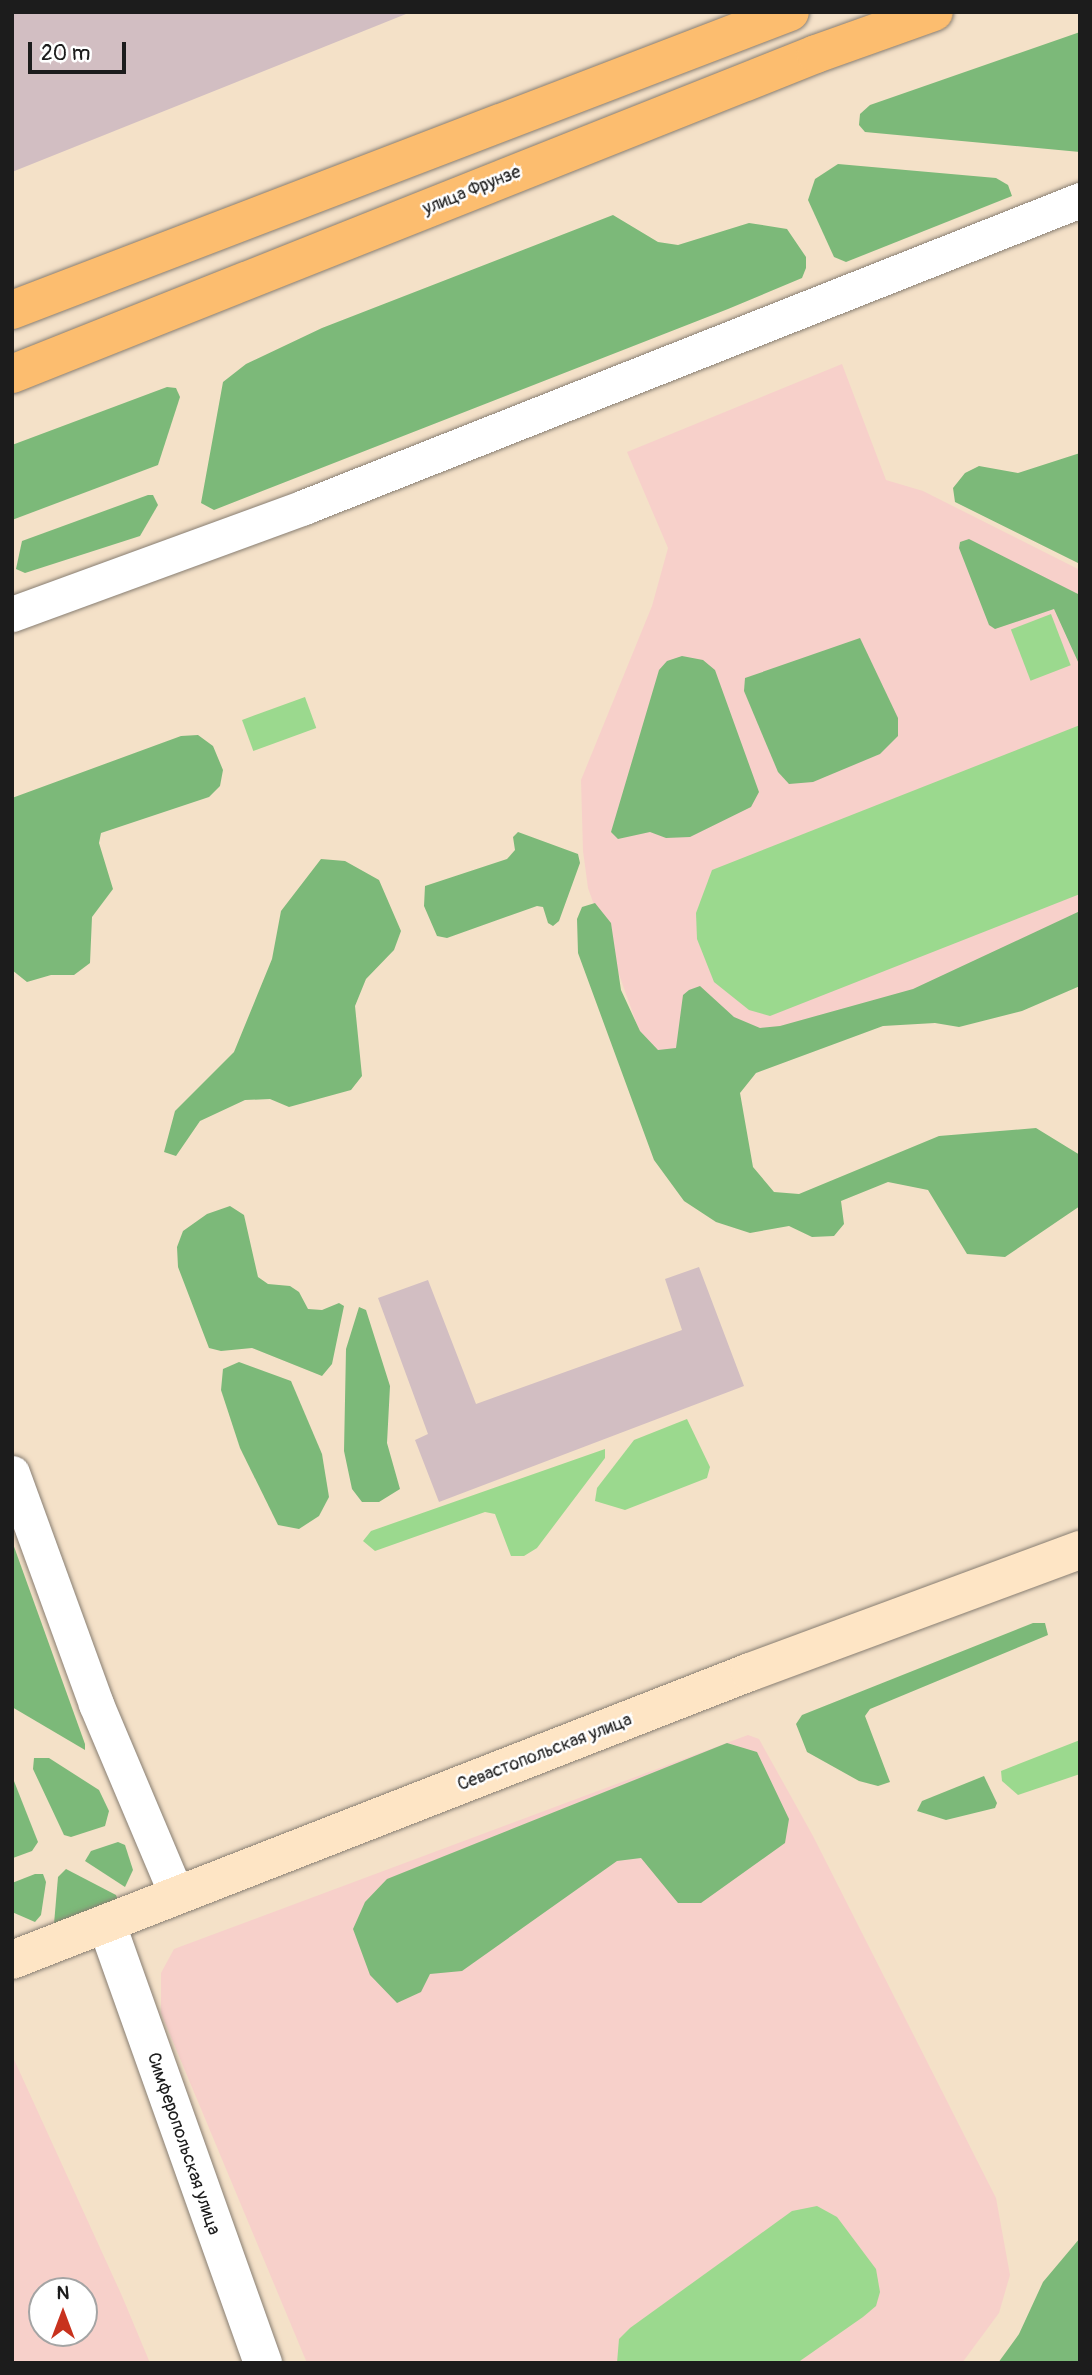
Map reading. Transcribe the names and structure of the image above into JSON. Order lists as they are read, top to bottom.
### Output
{
  "streets": {
    "main road": ["улица Фрунзе", "Севастопольская улица"],
    "street": ["Симферопольская улица"]
  },
  "crossings": [
    ["Севастопольская улица", "Симферопольская улица"]
  ],
  "scale_bar": "20 m",
  "north": "top"
}
